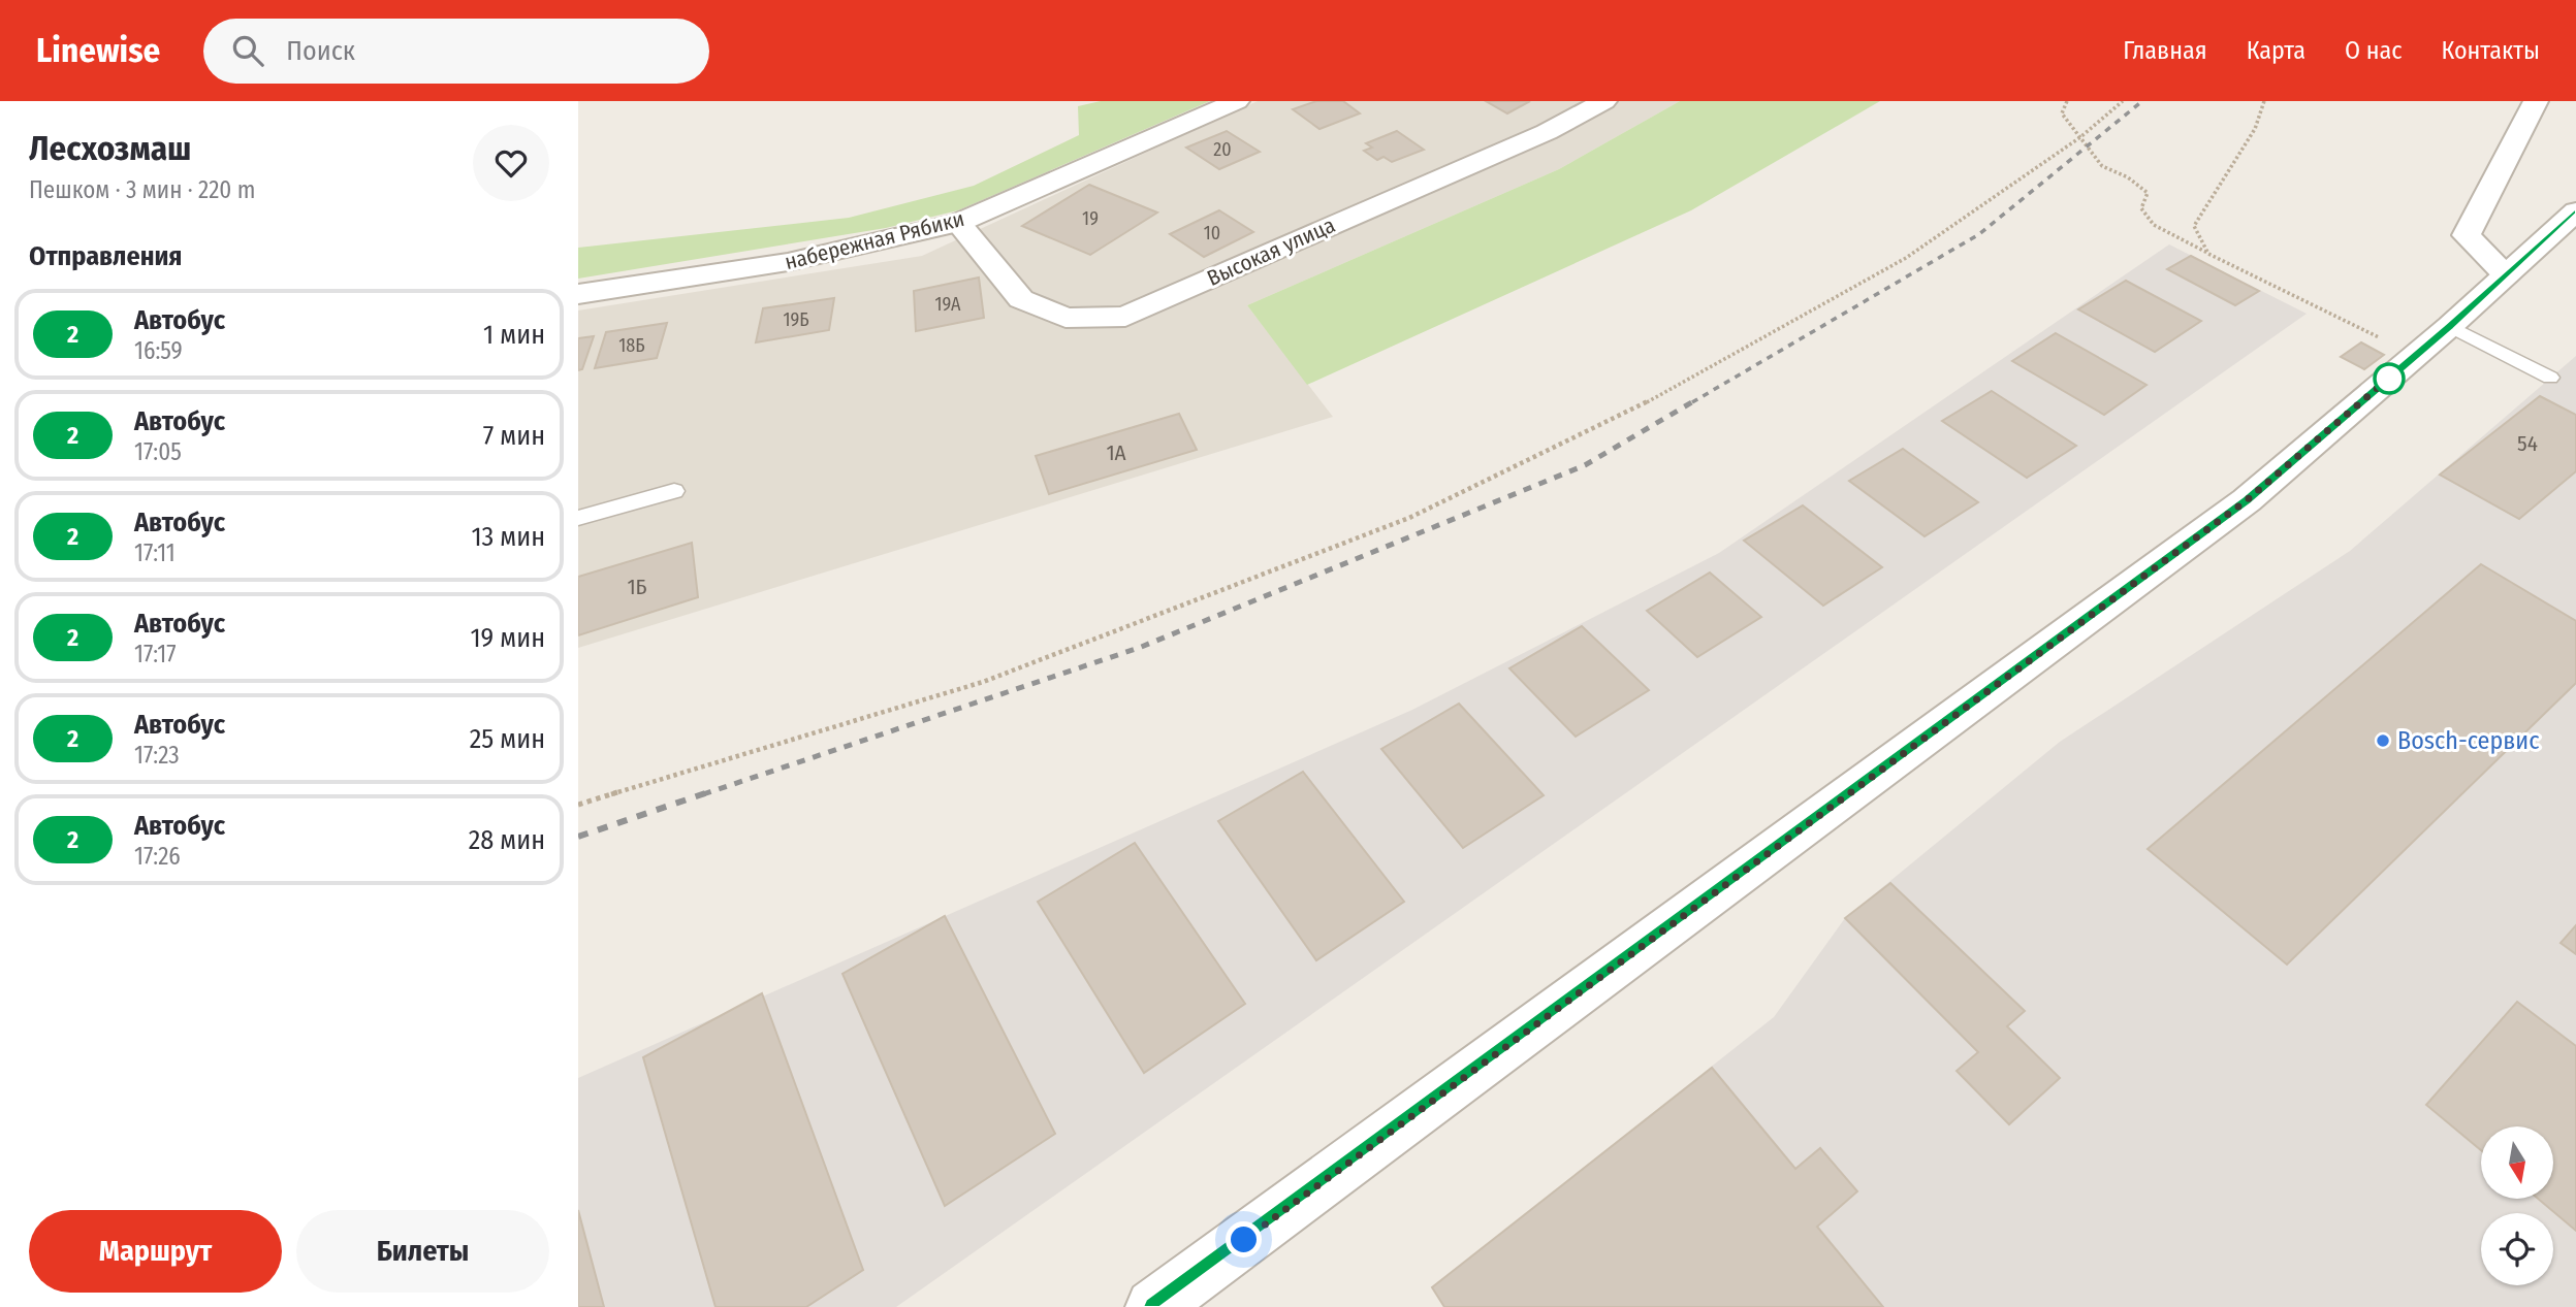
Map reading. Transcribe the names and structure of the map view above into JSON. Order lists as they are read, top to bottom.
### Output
{
  "streets": {
    "street": ["набережная Рябики", "Высокая улица"]
  },
  "crossings": [
    ["набережная Рябики", "Высокая улица"]
  ],
  "places": ["Bosch-сервис"],
  "lines": ["bus line 2"],
  "house_numbers": [
    "20",
    "19",
    "10",
    "19А",
    "19Б",
    "18Б",
    "54",
    "1А",
    "1Б"
  ],
  "north": "bottom",
  "page": {
    "header": "Linewise",
    "search": "Поиск",
    "nav": [
      "Главная",
      "Карта",
      "О нас",
      "Контакты"
    ],
    "heading": [
      ["Лесхозмаш", "Пешком · 3 мин · 220 m"],
      "Отправления"
    ],
    "list": [
      {
        "mark": "2",
        "name": "Автобус",
        "note": "16:59",
        "value": "1 мин"
      },
      {
        "mark": "2",
        "name": "Автобус",
        "note": "17:05",
        "value": "7 мин"
      },
      {
        "mark": "2",
        "name": "Автобус",
        "note": "17:11",
        "value": "13 мин"
      },
      {
        "mark": "2",
        "name": "Автобус",
        "note": "17:17",
        "value": "19 мин"
      },
      {
        "mark": "2",
        "name": "Автобус",
        "note": "17:23",
        "value": "25 мин"
      },
      {
        "mark": "2",
        "name": "Автобус",
        "note": "17:26",
        "value": "28 мин"
      }
    ],
    "buttons": ["Маршрут", "Билеты"]
  }
}
